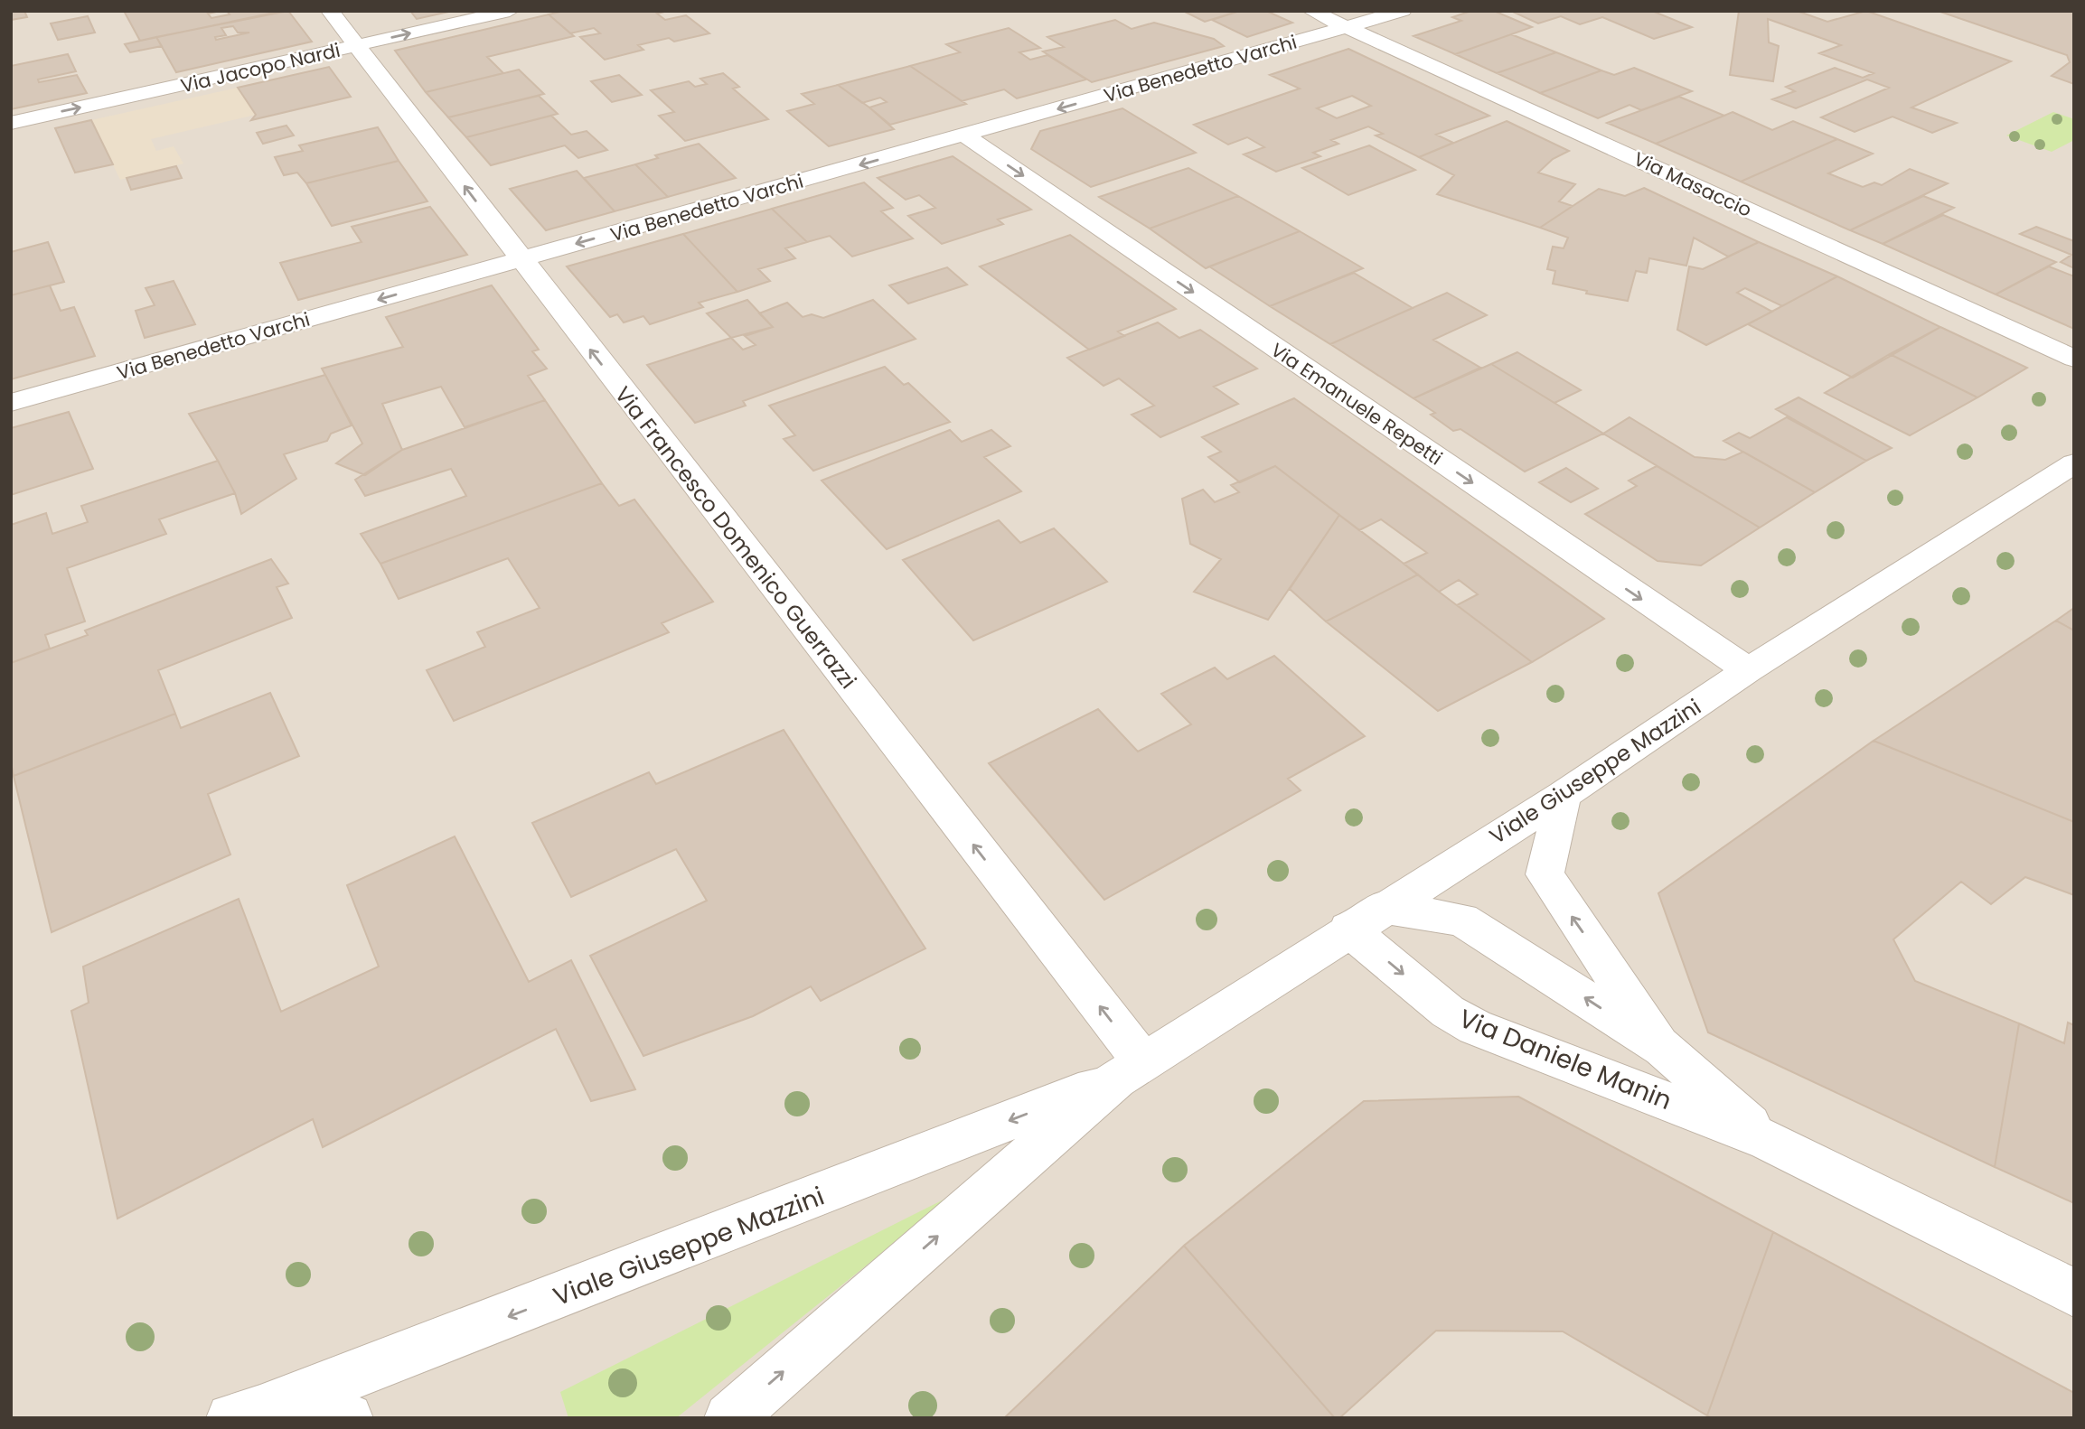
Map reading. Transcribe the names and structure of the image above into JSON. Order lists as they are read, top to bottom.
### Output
{
  "streets": {
    "street": [
      "Via Jacopo Nardi",
      "Via Benedetto Varchi",
      "Via Masaccio",
      "Via Emanuele Repetti",
      "Via Francesco Domenico Guerrazzi",
      "Viale Giuseppe Mazzini",
      "Via Daniele Manin"
    ]
  },
  "crossings": [
    ["Via Jacopo Nardi", "Via Francesco Domenico Guerrazzi"],
    ["Via Benedetto Varchi", "Via Masaccio"],
    ["Via Benedetto Varchi", "Via Emanuele Repetti"],
    ["Via Benedetto Varchi", "Via Francesco Domenico Guerrazzi"],
    ["Via Emanuele Repetti", "Viale Giuseppe Mazzini"],
    ["Via Francesco Domenico Guerrazzi", "Viale Giuseppe Mazzini"],
    ["Viale Giuseppe Mazzini", "Via Daniele Manin"]
  ],
  "one_way": [
    "Via Jacopo Nardi",
    "Via Benedetto Varchi",
    "Via Emanuele Repetti",
    "Via Francesco Domenico Guerrazzi"
  ]
}
